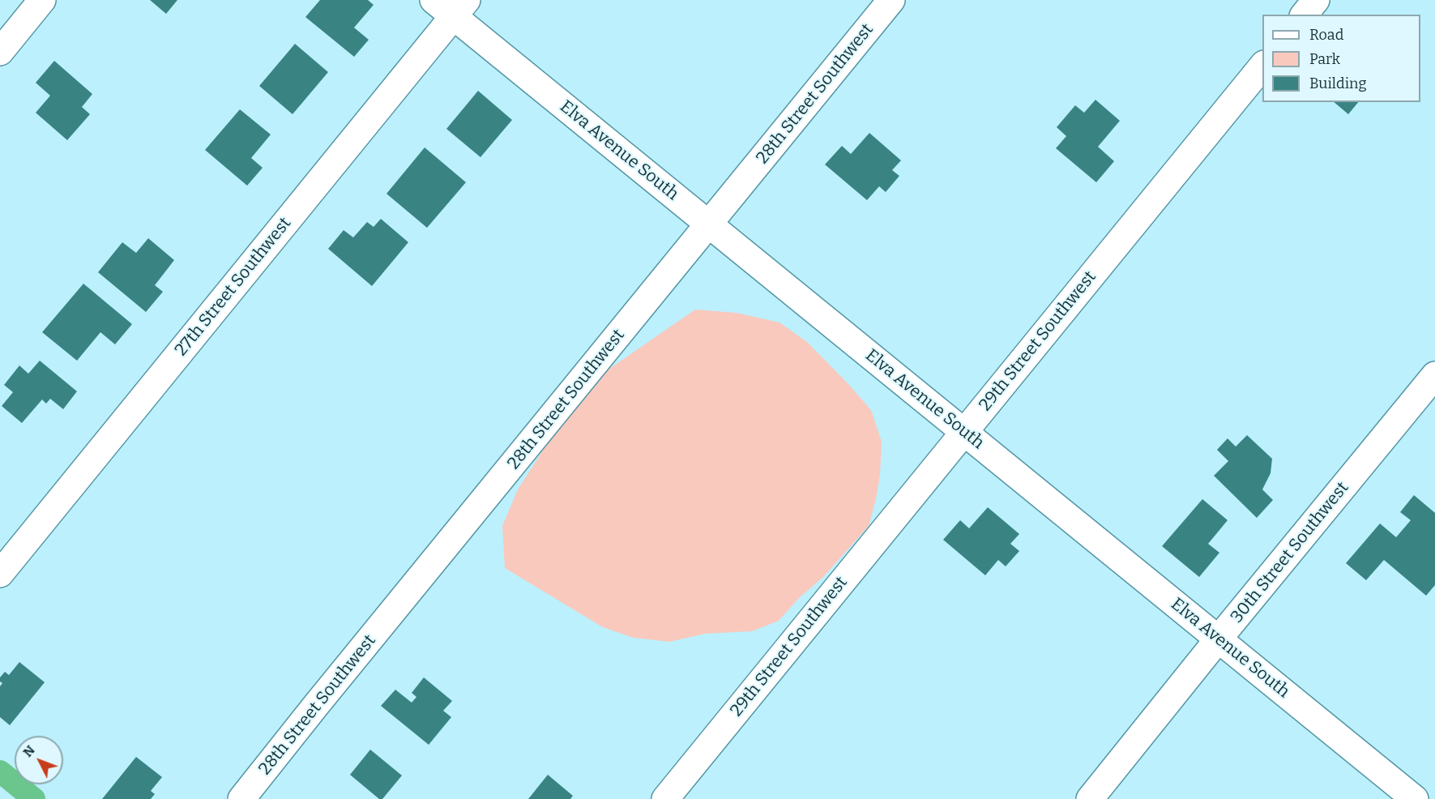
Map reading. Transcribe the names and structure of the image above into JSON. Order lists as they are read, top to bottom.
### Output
{
  "streets": {
    "street": [
      "28th Street Southwest",
      "Elva Avenue South",
      "27th Street Southwest",
      "29th Street Southwest",
      "30th Street Southwest"
    ]
  },
  "crossings": [
    ["28th Street Southwest", "Elva Avenue South"],
    ["Elva Avenue South", "27th Street Southwest"],
    ["Elva Avenue South", "29th Street Southwest"],
    ["Elva Avenue South", "30th Street Southwest"]
  ],
  "legend": ["Road", "Park", "Building"],
  "north": "top left"
}
